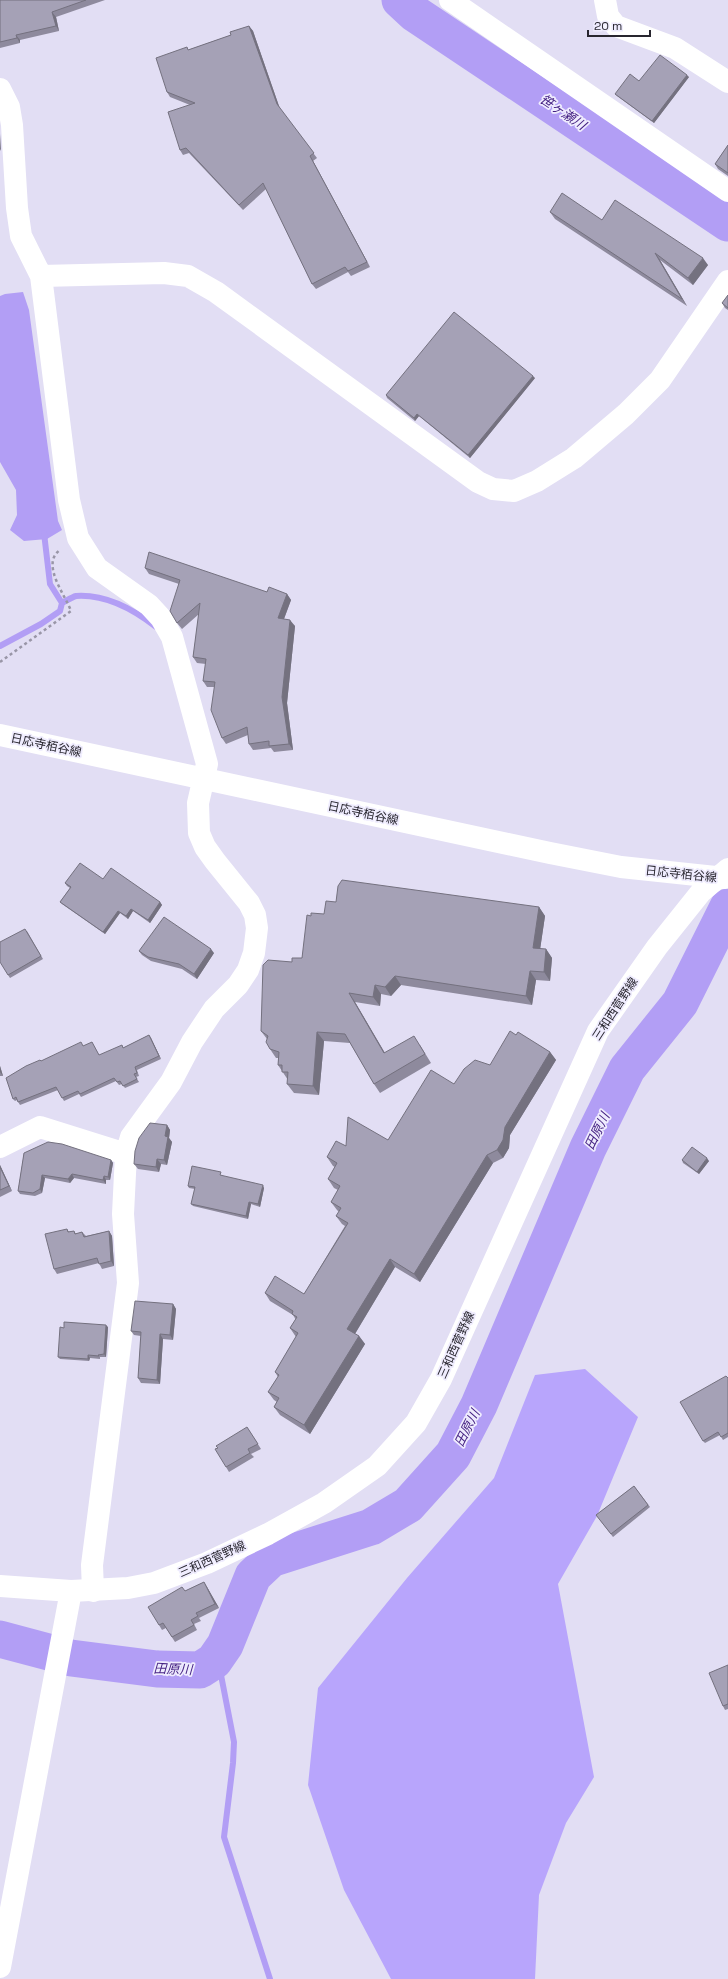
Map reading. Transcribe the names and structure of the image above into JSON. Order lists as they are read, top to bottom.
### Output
{
  "streets": {
    "street": ["日応寺栢谷線", "三和西菅野線"]
  },
  "water": ["笹ヶ瀬川", "田原川"],
  "scale_bar": "20 m"
}
